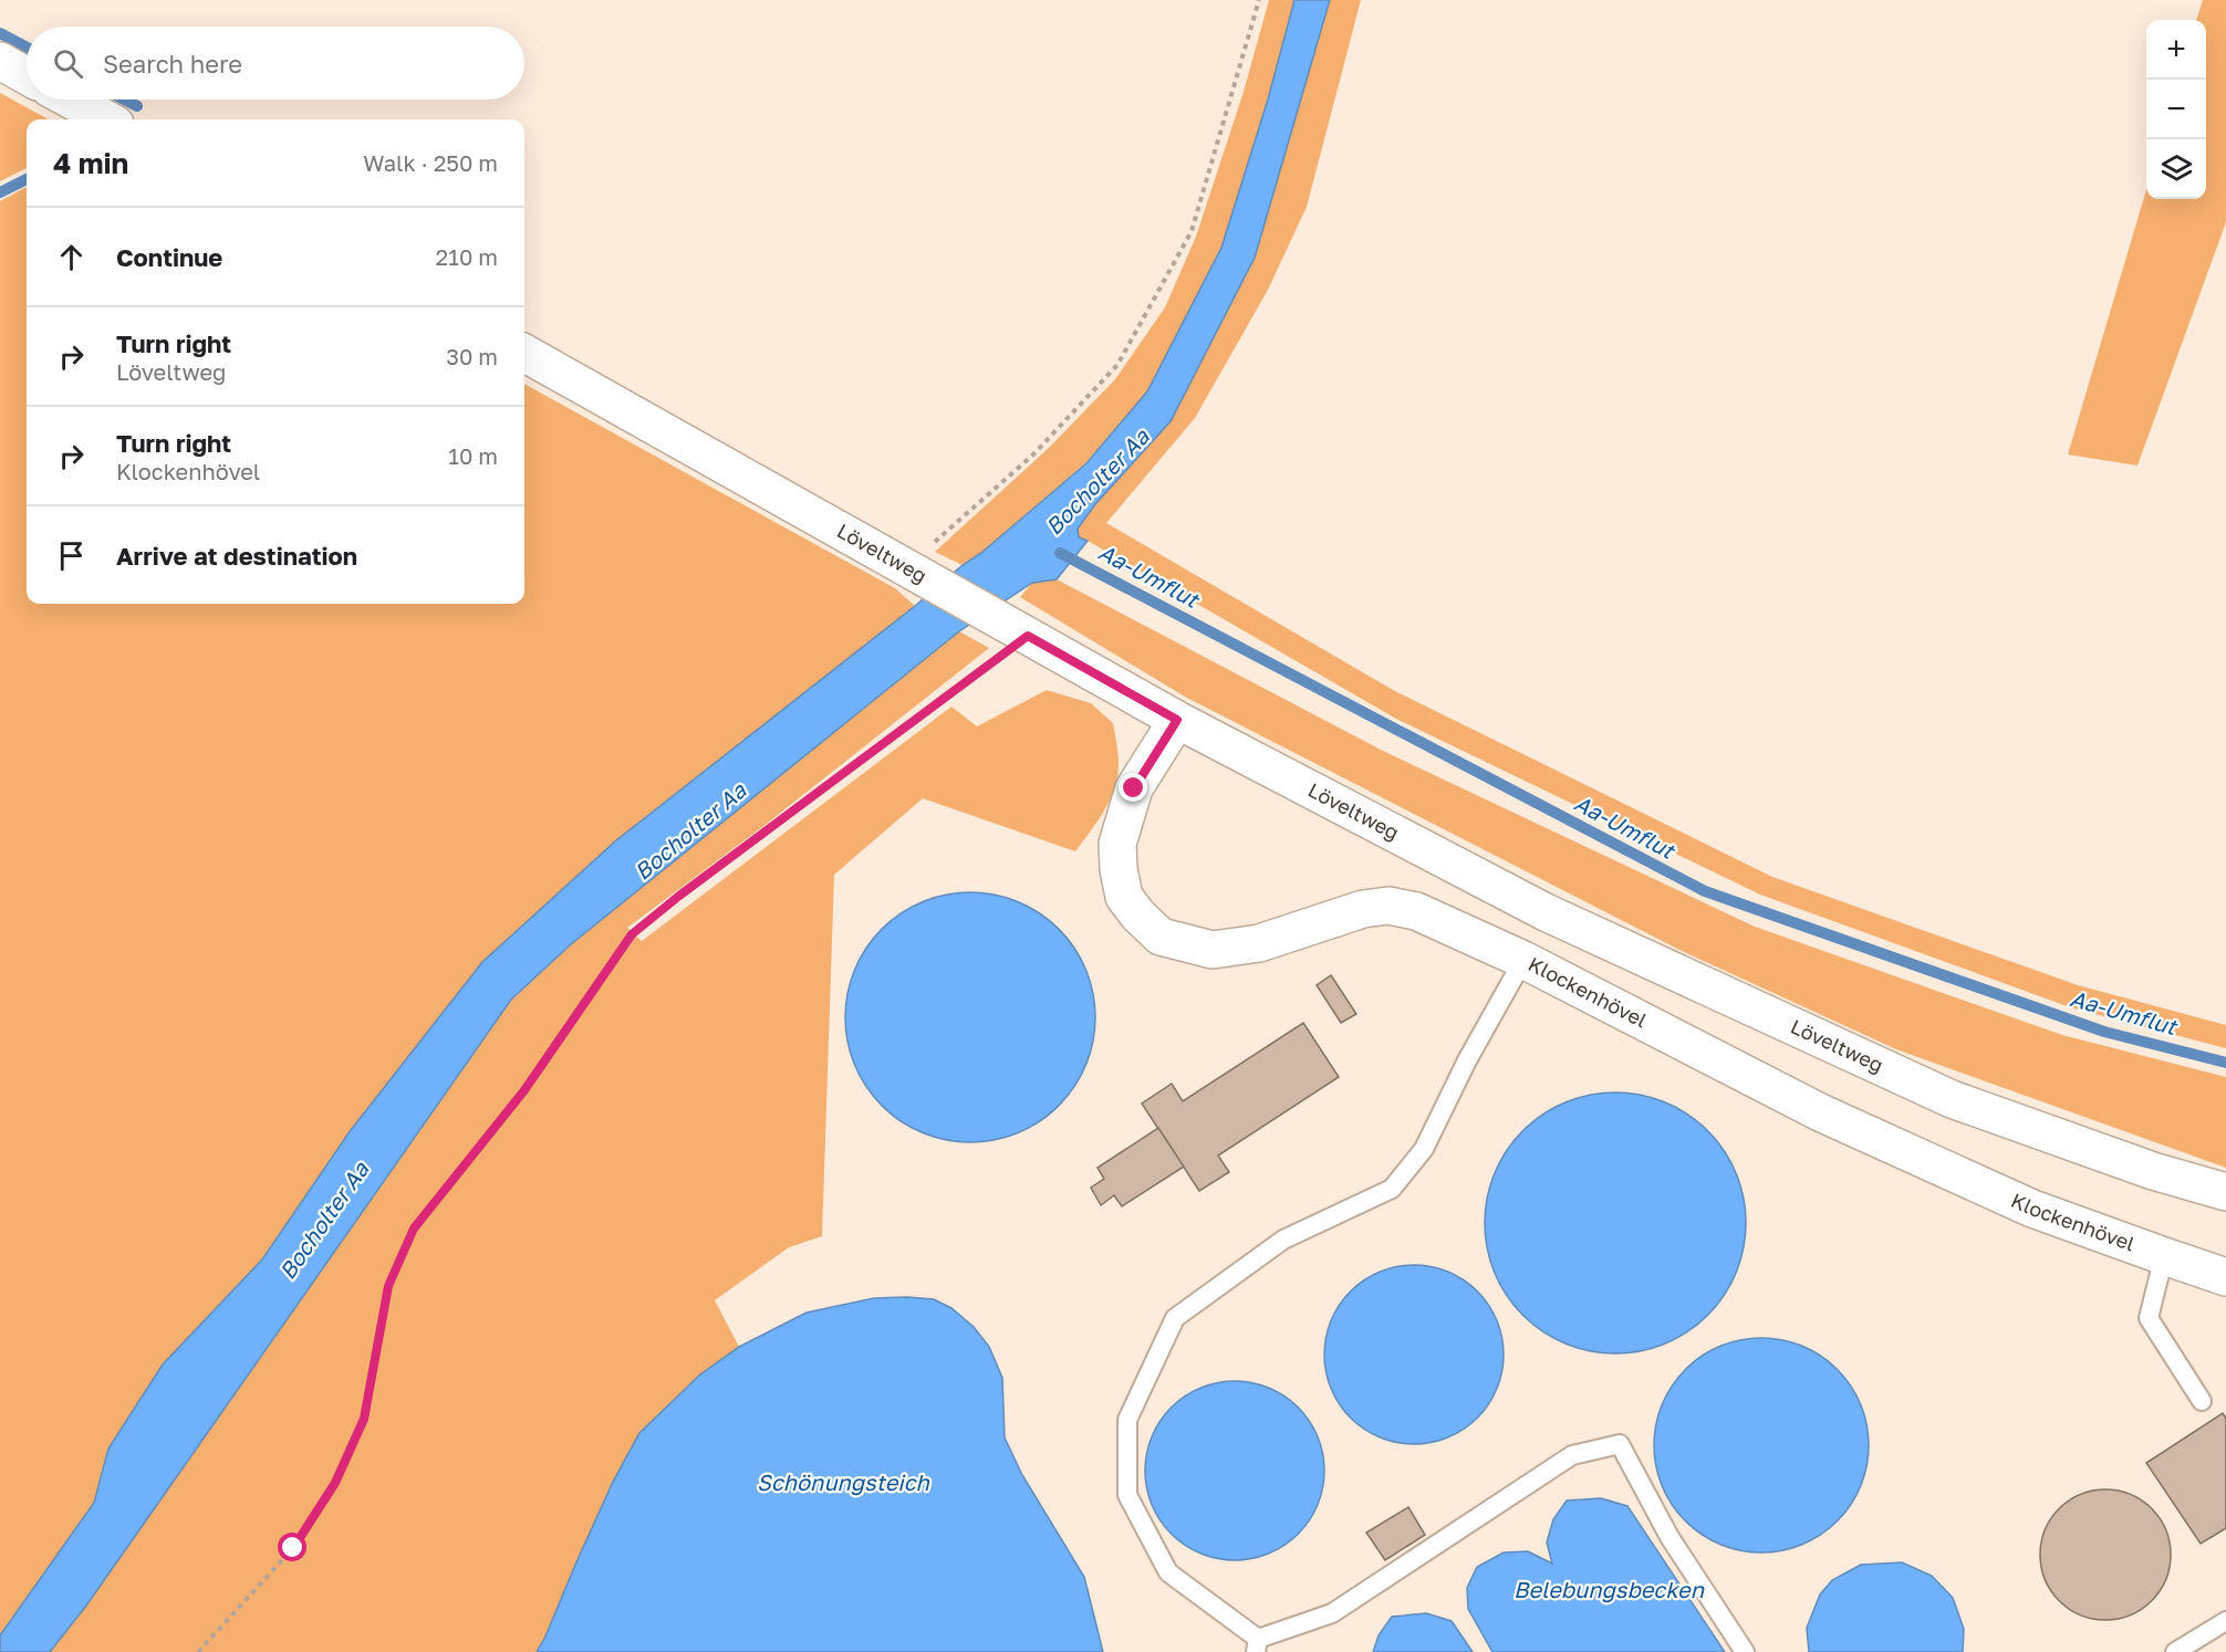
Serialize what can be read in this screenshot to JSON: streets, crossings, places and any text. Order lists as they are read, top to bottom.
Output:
{
  "streets": {
    "street": ["Löveltweg", "Klockenhövel"]
  },
  "crossings": [
    ["Löveltweg", "Klockenhövel"]
  ],
  "water": [
    "Bocholter Aa",
    "Aa-Umflut",
    "Schönungsteich",
    "Belebungsbecken"
  ],
  "page": {
    "map_buttons": ["+", "−"],
    "search": "Search here",
    "heading": ["4 min", "Walk · 250 m"],
    "list": [
      ["Continue", "210 m"],
      ["Turn right", "Löveltweg", "30 m"],
      ["Turn right", "Klockenhövel", "10 m"],
      "Arrive at destination"
    ]
  }
}
